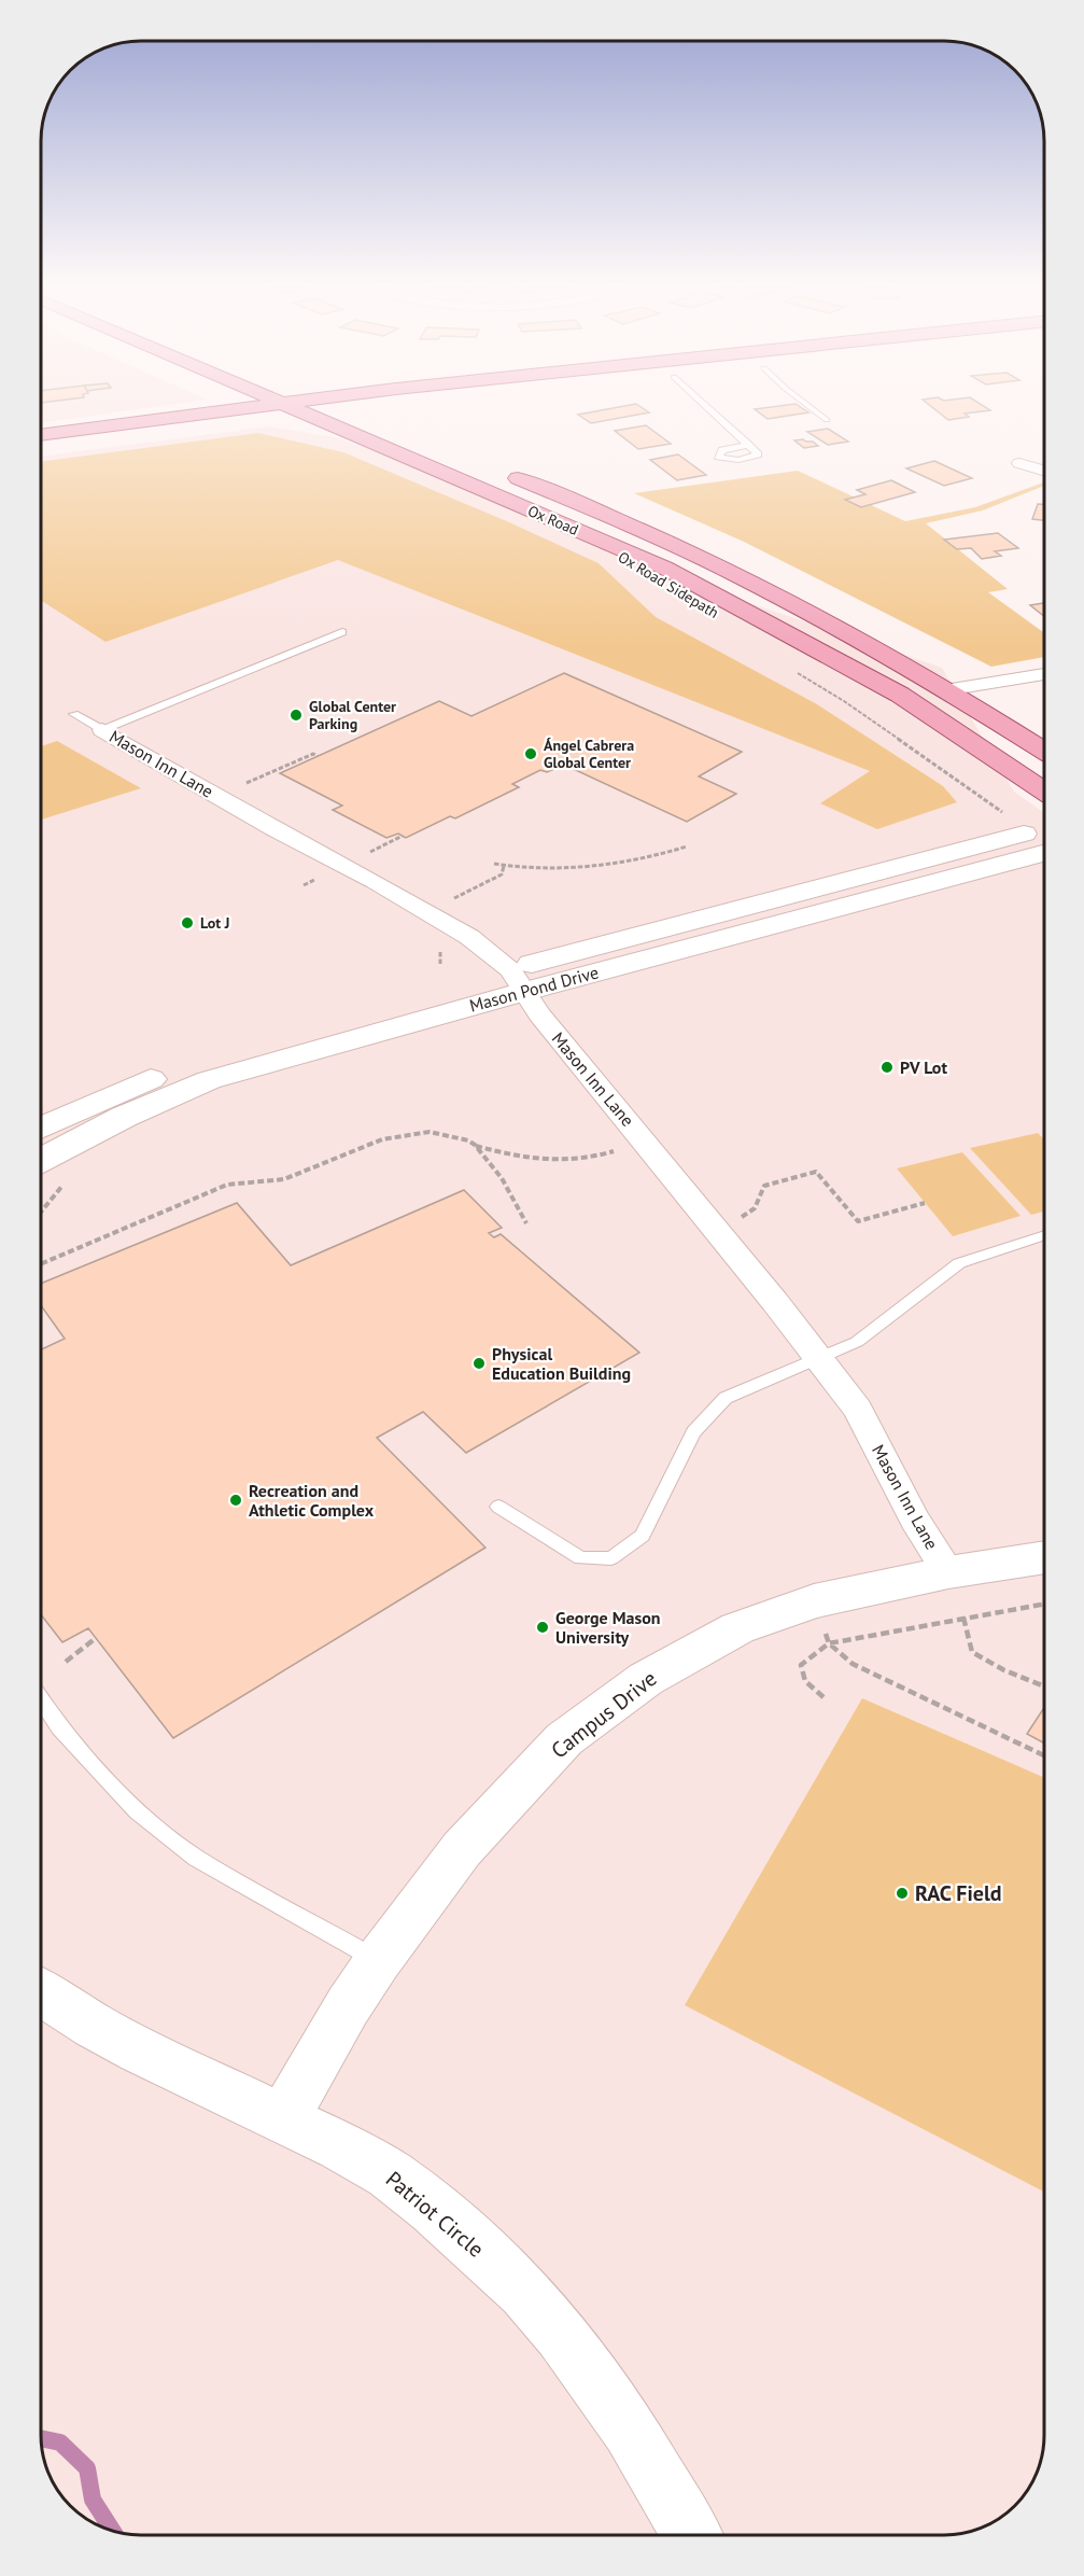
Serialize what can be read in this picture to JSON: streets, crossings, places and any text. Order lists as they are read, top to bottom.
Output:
{
  "streets": {
    "main road": ["Ox Road"],
    "street": [
      "Mason Inn Lane",
      "Mason Pond Drive",
      "Campus Drive",
      "Patriot Circle"
    ]
  },
  "crossings": [
    ["Mason Inn Lane", "Mason Pond Drive"],
    ["Mason Inn Lane", "Campus Drive"],
    ["Campus Drive", "Patriot Circle"]
  ],
  "places": [
    "Global Center Parking",
    "Ángel Cabrera Global Center",
    "Lot J",
    "PV Lot",
    "Physical Education Building",
    "Recreation and Athletic Complex",
    "George Mason University",
    "RAC Field"
  ]
}
